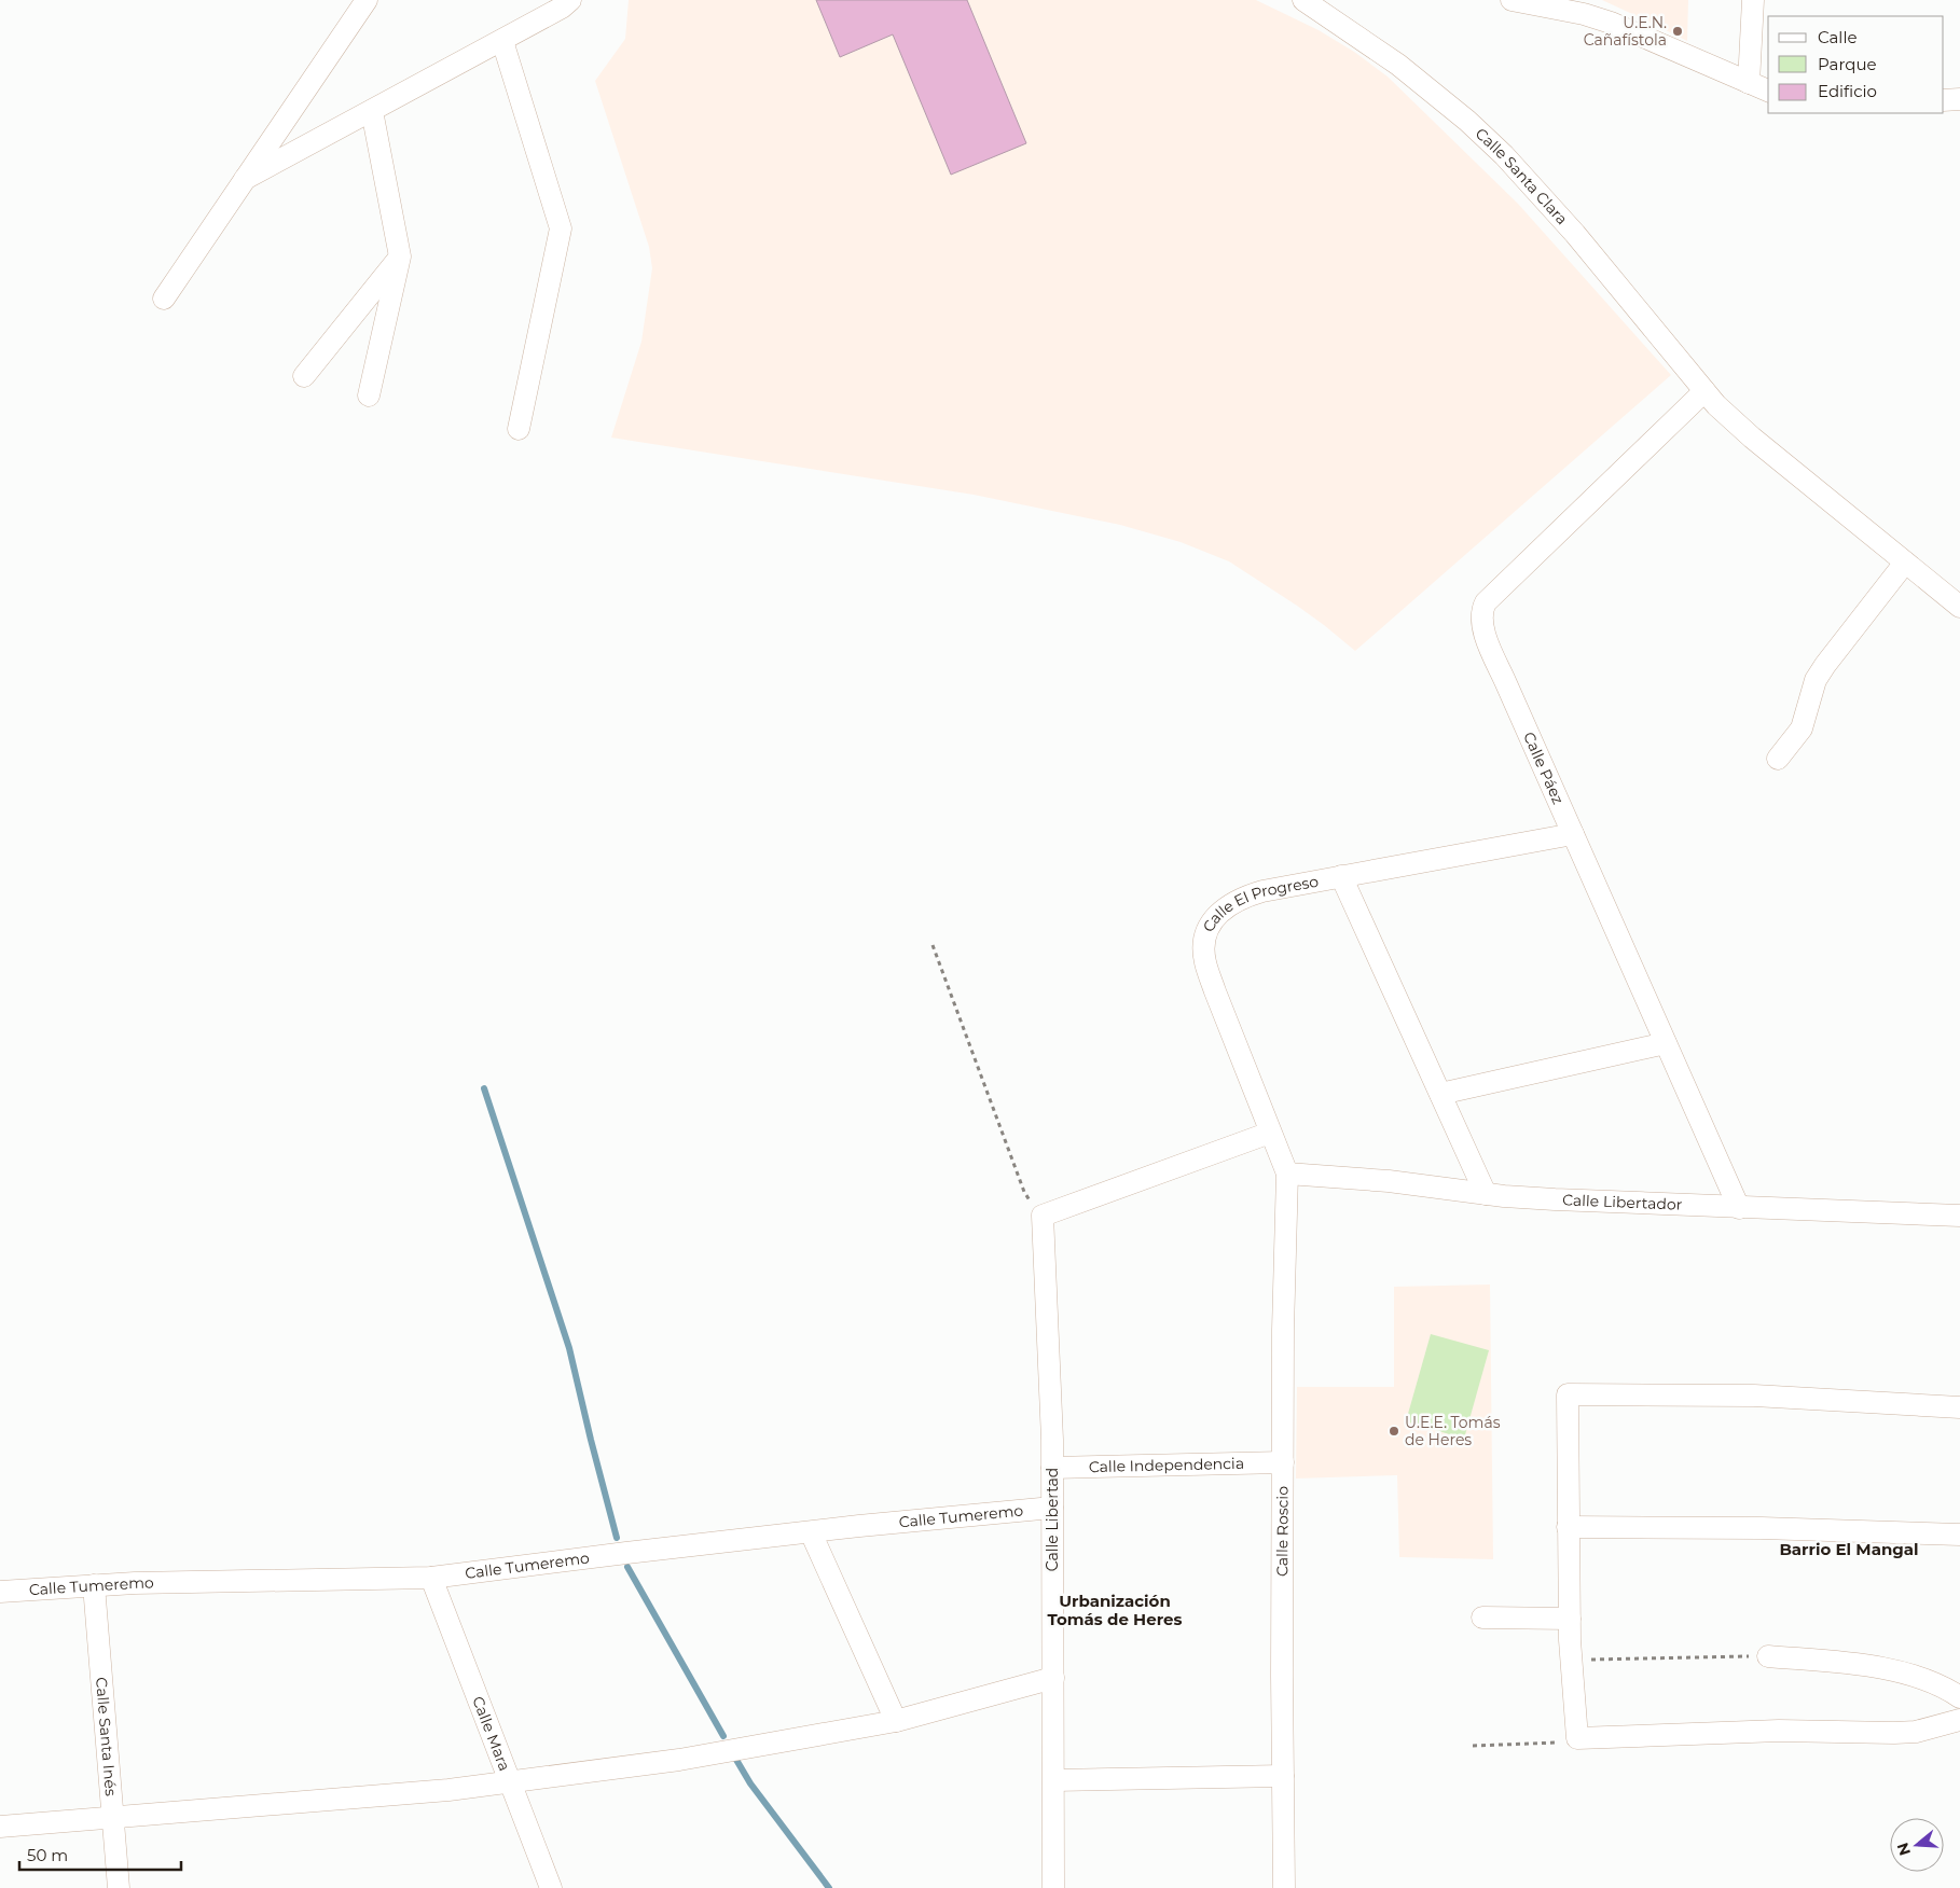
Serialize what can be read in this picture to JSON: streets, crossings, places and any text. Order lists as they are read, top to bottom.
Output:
{
  "streets": {
    "street": [
      "Calle Santa Clara",
      "Calle Páez",
      "Calle El Progreso",
      "Calle Libertador",
      "Calle Independencia",
      "Calle Tumeremo",
      "Calle Libertad",
      "Calle Roscio",
      "Calle Mara",
      "Calle Santa Inés"
    ]
  },
  "crossings": [
    ["Calle Santa Clara", "Calle Páez"],
    ["Calle Páez", "Calle El Progreso"],
    ["Calle Páez", "Calle Libertador"],
    ["Calle El Progreso", "Calle Libertador"],
    ["Calle El Progreso", "Calle Roscio"],
    ["Calle Libertador", "Calle Roscio"],
    ["Calle Independencia", "Calle Libertad"],
    ["Calle Independencia", "Calle Roscio"],
    ["Calle Tumeremo", "Calle Libertad"],
    ["Calle Tumeremo", "Calle Mara"],
    ["Calle Tumeremo", "Calle Santa Inés"]
  ],
  "districts": ["Barrio El Mangal", "Urbanización Tomás de Heres"],
  "places": ["U.E.N. Cañafístola", "U.E.E. Tomás de Heres"],
  "legend": ["Calle", "Parque", "Edificio"],
  "scale_bar": "50 m",
  "north": "left"
}
